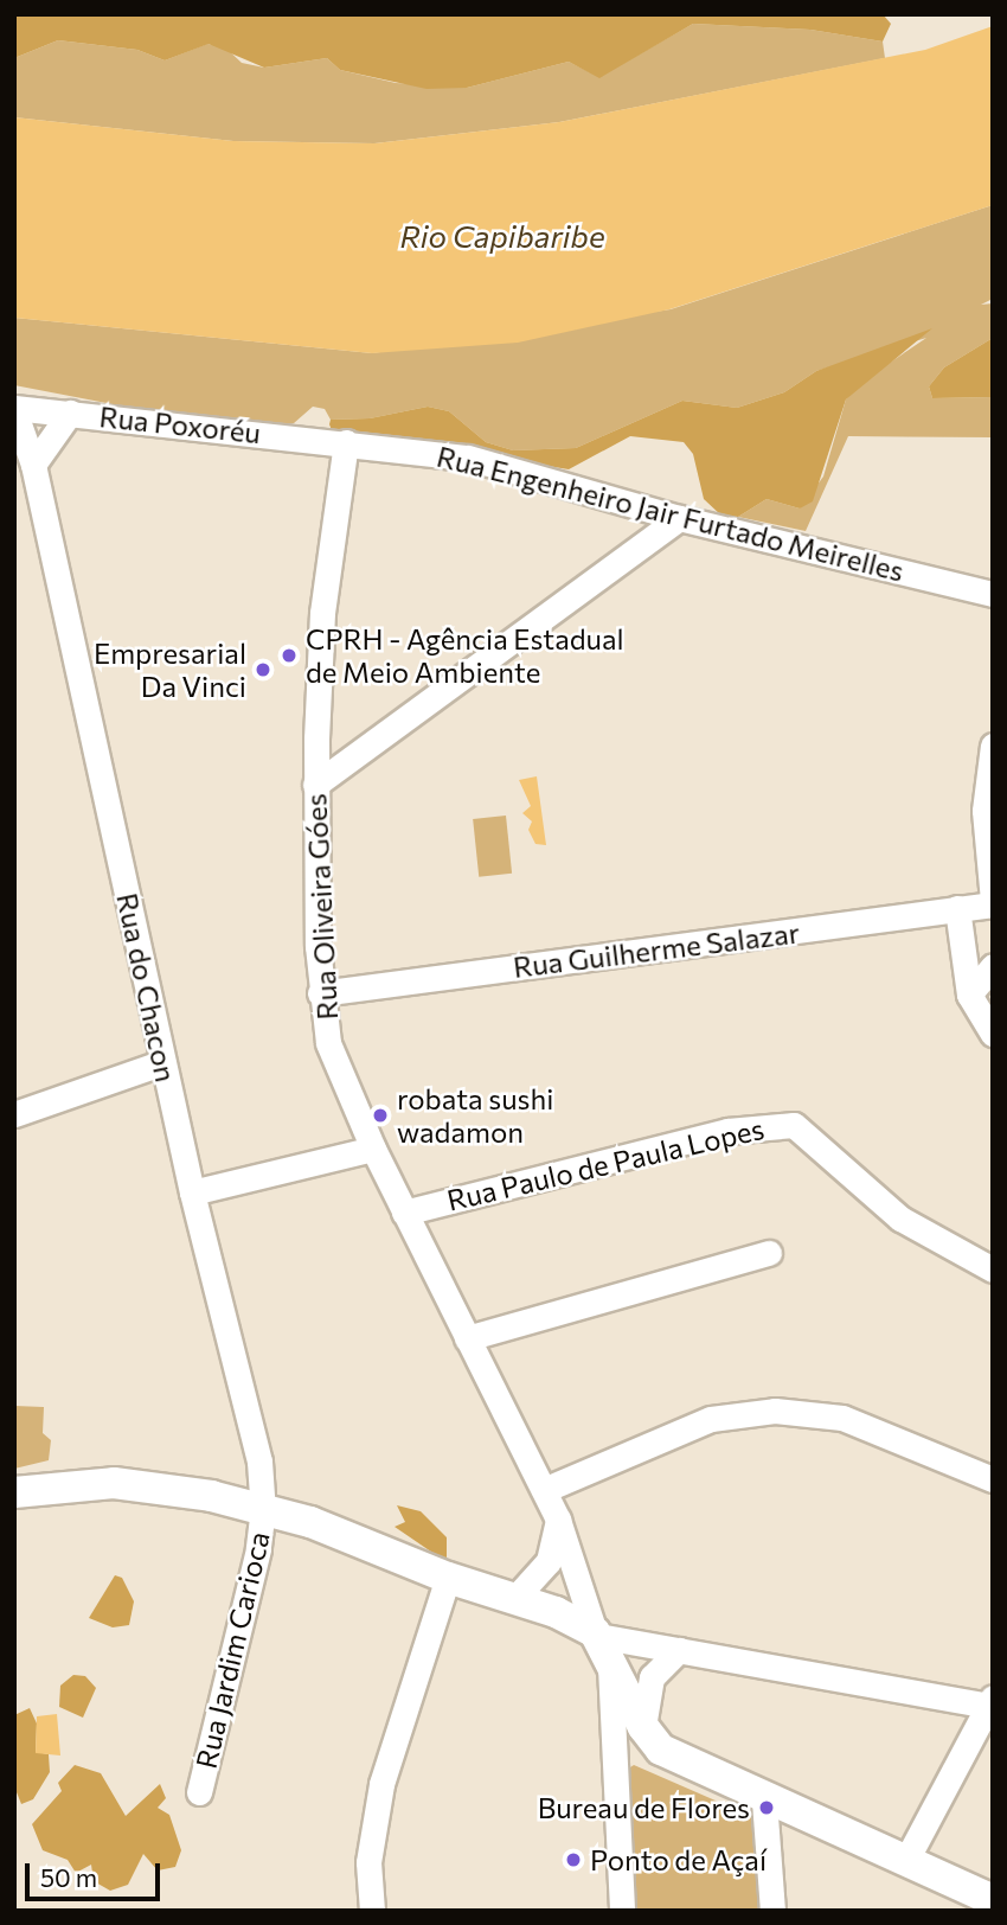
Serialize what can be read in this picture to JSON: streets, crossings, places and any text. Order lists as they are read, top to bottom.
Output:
{
  "streets": {
    "street": [
      "Rua Poxoréu",
      "Rua Engenheiro Jair Furtado Meirelles",
      "Rua Oliveira Góes",
      "Rua Guilherme Salazar",
      "Rua do Chacon",
      "Rua Paulo de Paula Lopes",
      "Rua Jardim Carioca"
    ]
  },
  "crossings": [
    ["Rua Poxoréu", "Rua Engenheiro Jair Furtado Meirelles"],
    ["Rua Poxoréu", "Rua Oliveira Góes"],
    ["Rua Poxoréu", "Rua do Chacon"],
    ["Rua Engenheiro Jair Furtado Meirelles", "Rua Oliveira Góes"],
    ["Rua Oliveira Góes", "Rua Guilherme Salazar"],
    ["Rua Oliveira Góes", "Rua Paulo de Paula Lopes"],
    ["Rua do Chacon", "Rua Jardim Carioca"]
  ],
  "water": ["Rio Capibaribe"],
  "places": [
    "CPRH - Agência Estadual de Meio Ambiente",
    "Empresarial Da Vinci",
    "robata sushi wadamon",
    "Bureau de Flores",
    "Ponto de Açaí"
  ],
  "scale_bar": "50 m"
}
